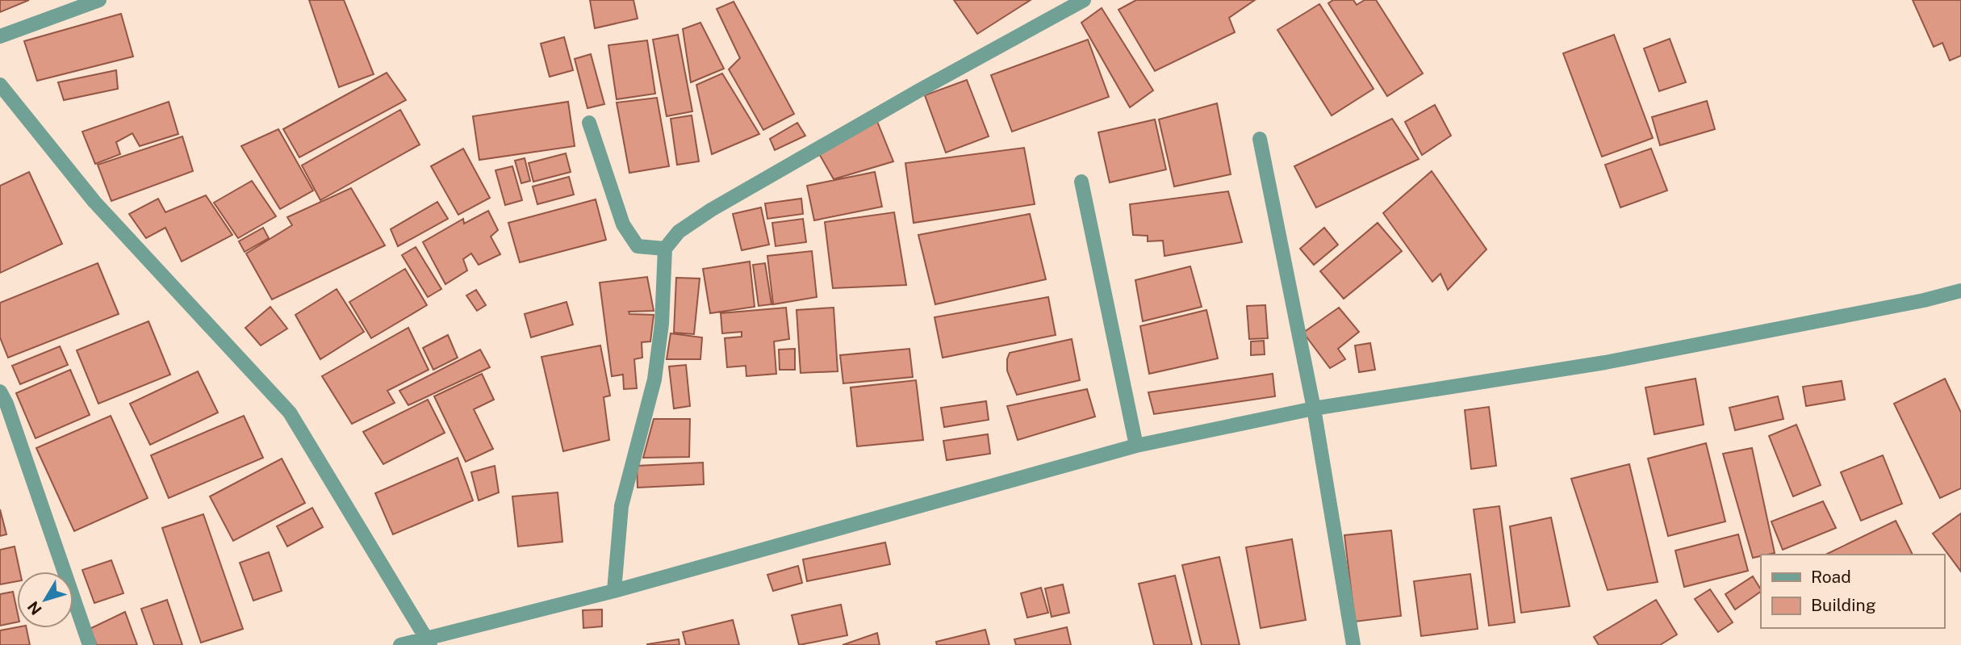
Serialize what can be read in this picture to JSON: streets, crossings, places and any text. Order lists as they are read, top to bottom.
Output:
{
  "legend": ["Road", "Building"],
  "north": "bottom left"
}
